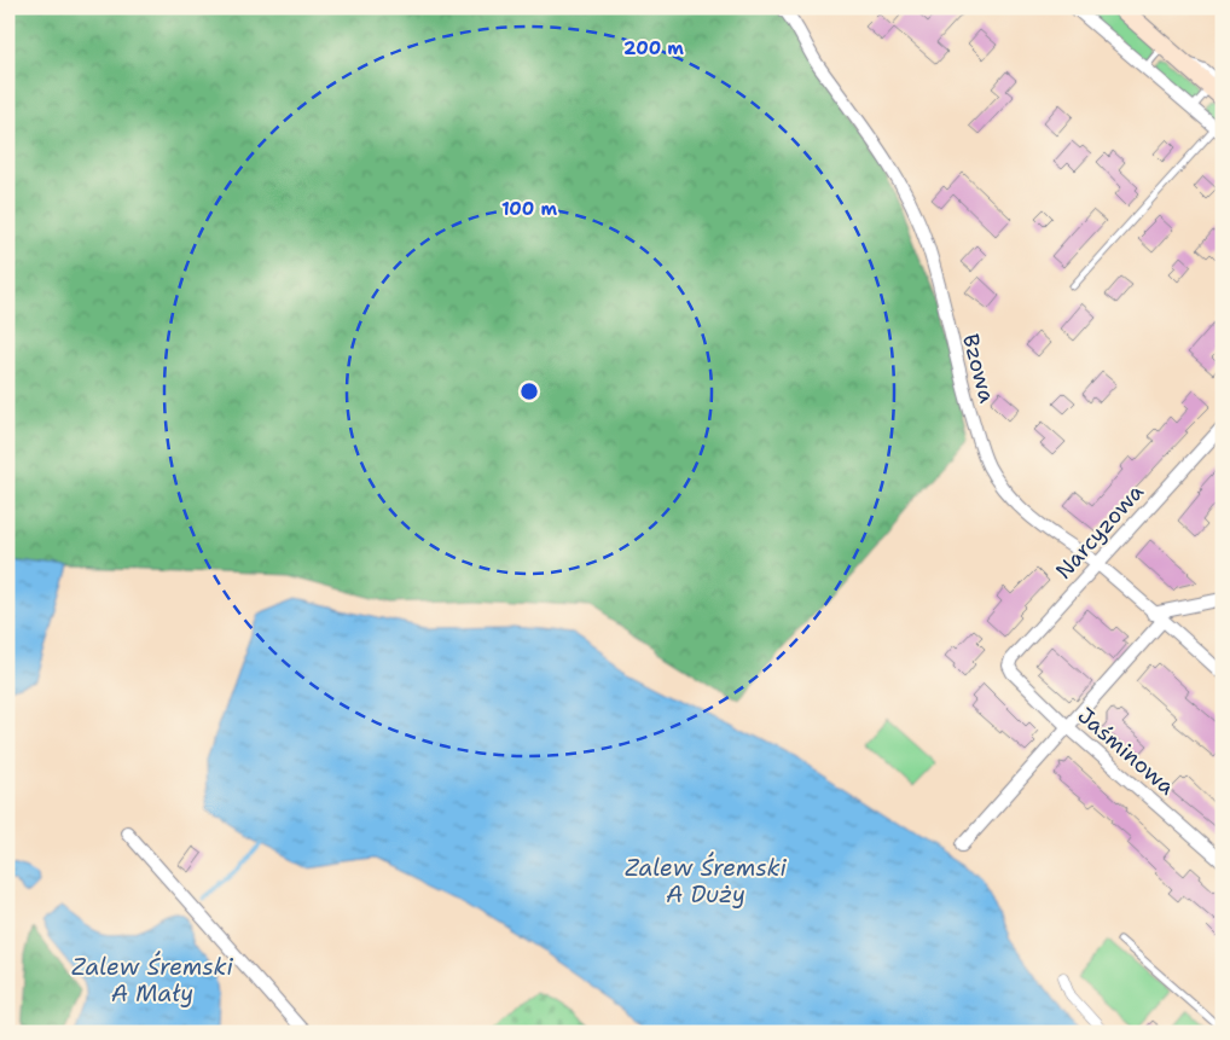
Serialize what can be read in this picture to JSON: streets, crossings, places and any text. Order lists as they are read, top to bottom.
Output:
{
  "streets": {
    "street": ["Bzowa", "Narcyzowa", "Jaśminowa"]
  },
  "crossings": [
    ["Bzowa", "Narcyzowa"],
    ["Narcyzowa", "Jaśminowa"]
  ],
  "water": ["Zalew Śremski A Duży", "Zalew Śremski A Mały"],
  "rings": ["200 m", "100 m"]
}
